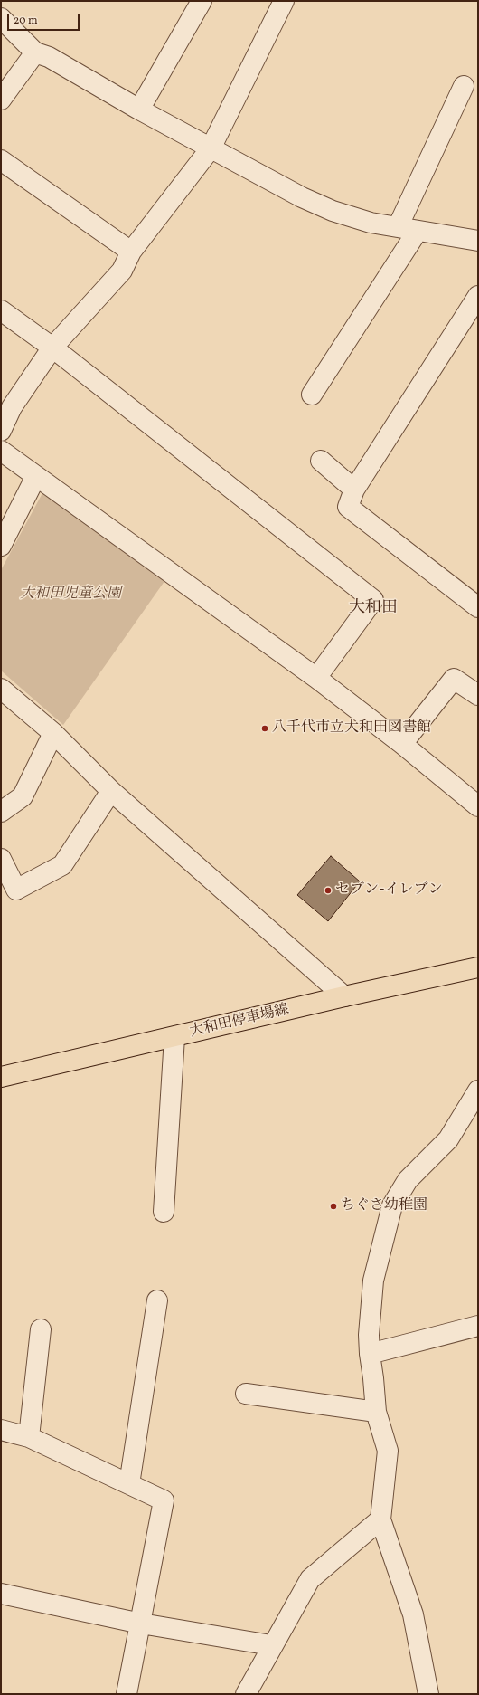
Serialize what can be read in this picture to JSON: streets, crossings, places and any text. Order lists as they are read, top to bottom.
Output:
{
  "streets": {
    "main road": ["大和田停車場線"]
  },
  "districts": ["大和田"],
  "parks": ["大和田児童公園"],
  "places": ["八千代市立大和田図書館", "セブン-イレブン", "ちぐさ幼稚園"],
  "scale_bar": "20 m"
}
